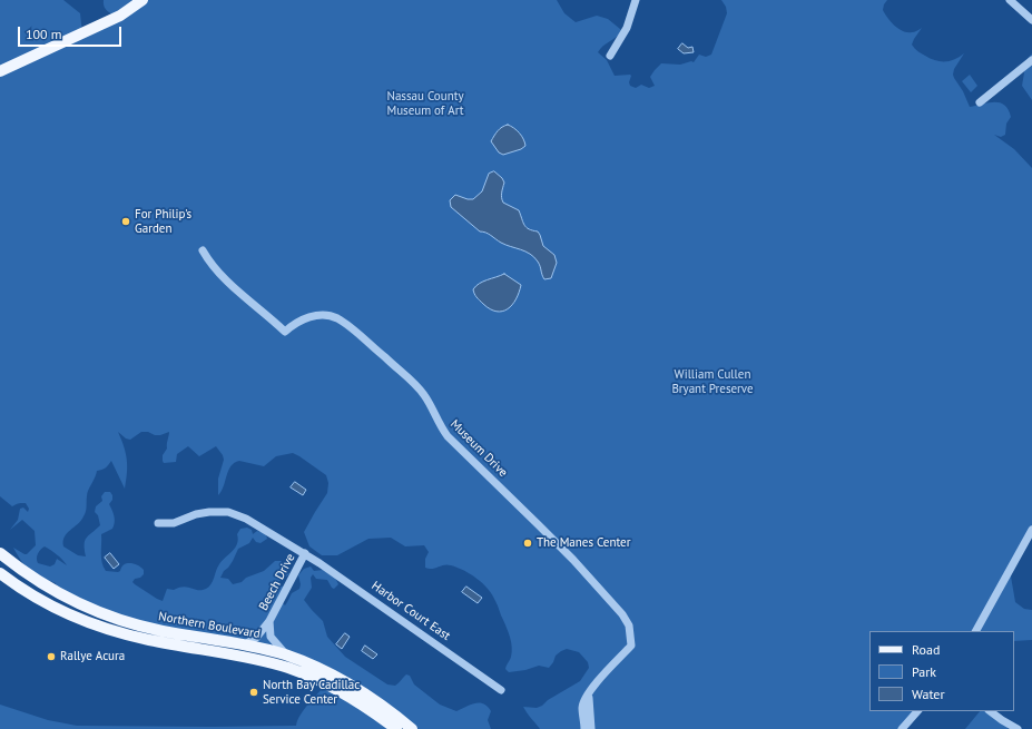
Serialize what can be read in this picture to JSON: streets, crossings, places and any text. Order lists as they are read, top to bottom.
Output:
{
  "streets": {
    "main road": ["Northern Boulevard"],
    "street": ["Museum Drive", "Beech Drive", "Harbor Court East"]
  },
  "crossings": [
    ["Beech Drive", "Harbor Court East"],
    ["Beech Drive", "Northern Boulevard"]
  ],
  "parks": ["Nassau County Museum of Art", "William Cullen Bryant Preserve"],
  "places": [
    "For Philip's Garden",
    "The Manes Center",
    "Rallye Acura",
    "North Bay Cadillac Service Center"
  ],
  "legend": ["Road", "Park", "Water"],
  "scale_bar": "100 m"
}
